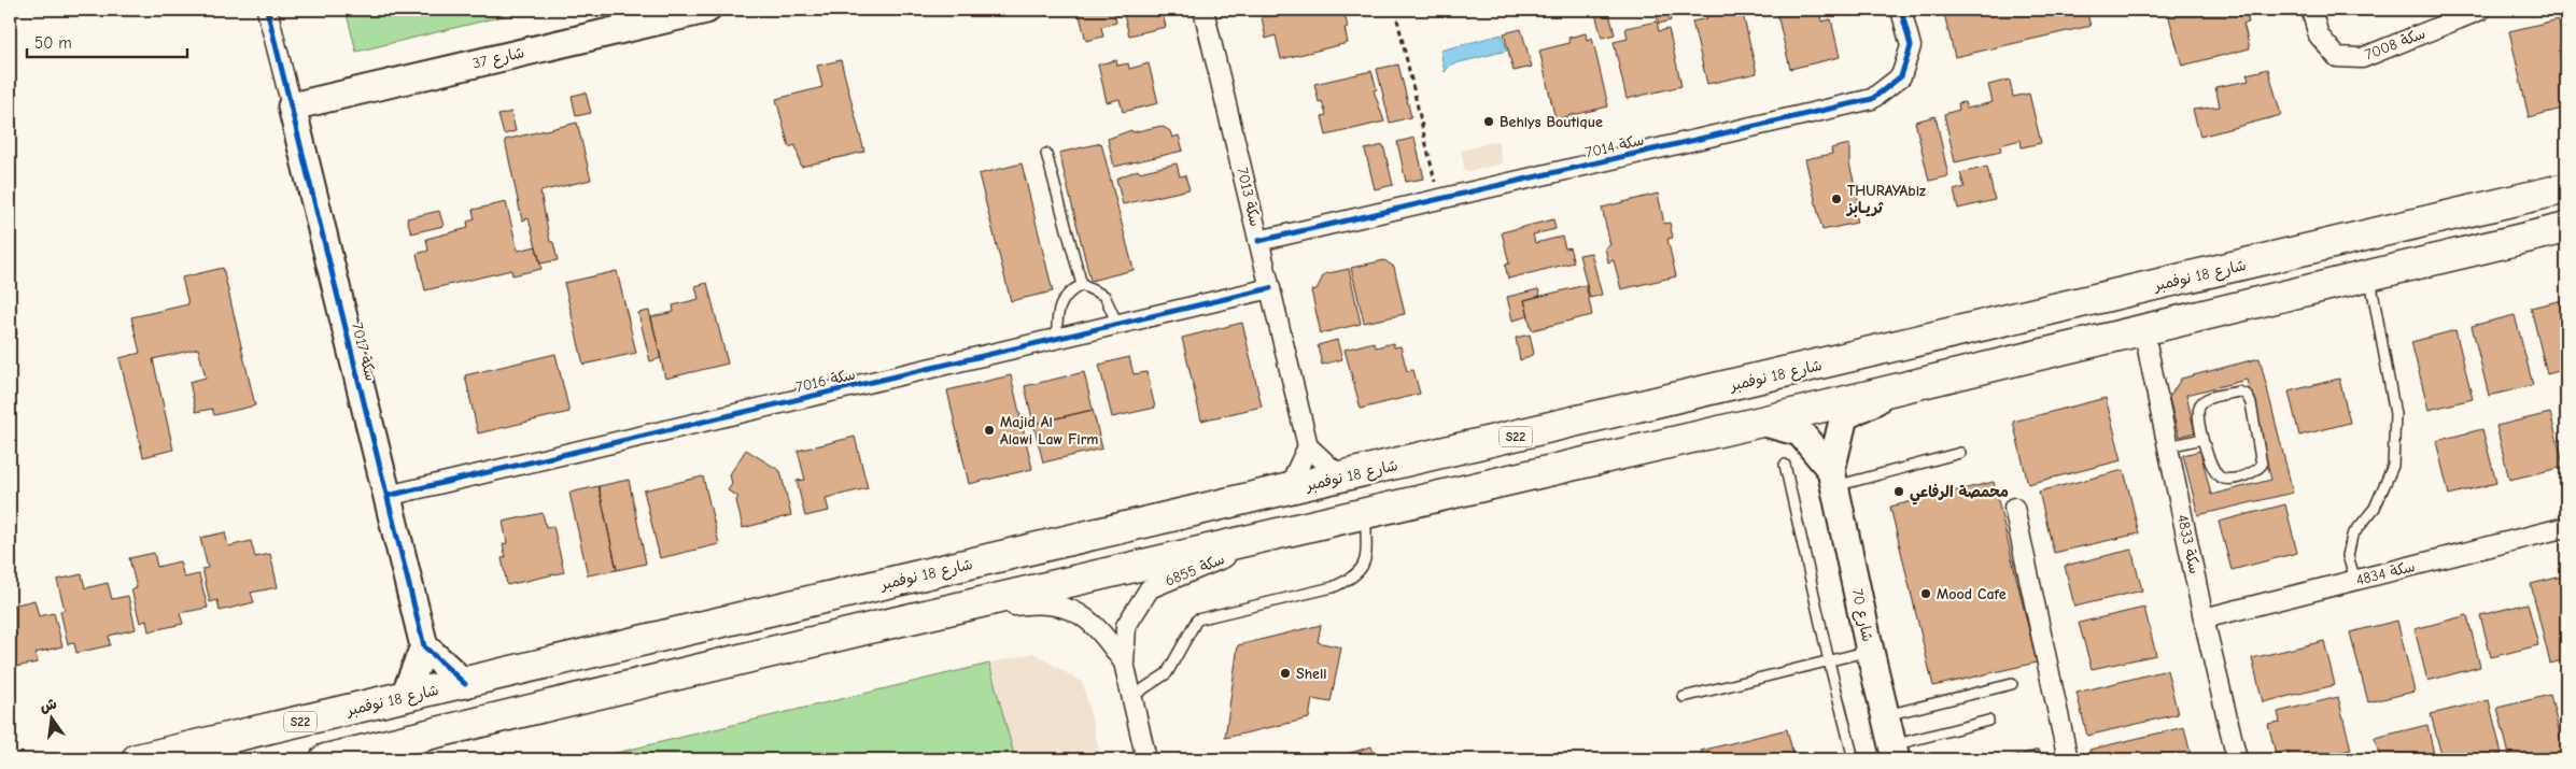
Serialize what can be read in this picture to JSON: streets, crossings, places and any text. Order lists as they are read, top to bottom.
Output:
{
  "streets": {
    "main road": ["شارع 18 نوفمبر", "S22"],
    "street": [
      "سكة 7008",
      "شارع 37",
      "سكة 7014",
      "سكة 7013",
      "سكة 7017",
      "سكة 7016",
      "سكة 4833",
      "سكة 6855",
      "سكة 4834",
      "شارع 70"
    ]
  },
  "crossings": [
    ["شارع 37", "سكة 7017"],
    ["سكة 7014", "سكة 7013"],
    ["سكة 7013", "سكة 7016"],
    ["سكة 7017", "سكة 7016"],
    ["سكة 4833", "سكة 4834"]
  ],
  "places": [
    "Behlys Boutique",
    "THURAYAbiz ثريـابز",
    "Majid Al Alawi Law Firm",
    "محمصة الرفاعي",
    "Mood Cafe",
    "Shell"
  ],
  "scale_bar": "50 m",
  "north": "top"
}
